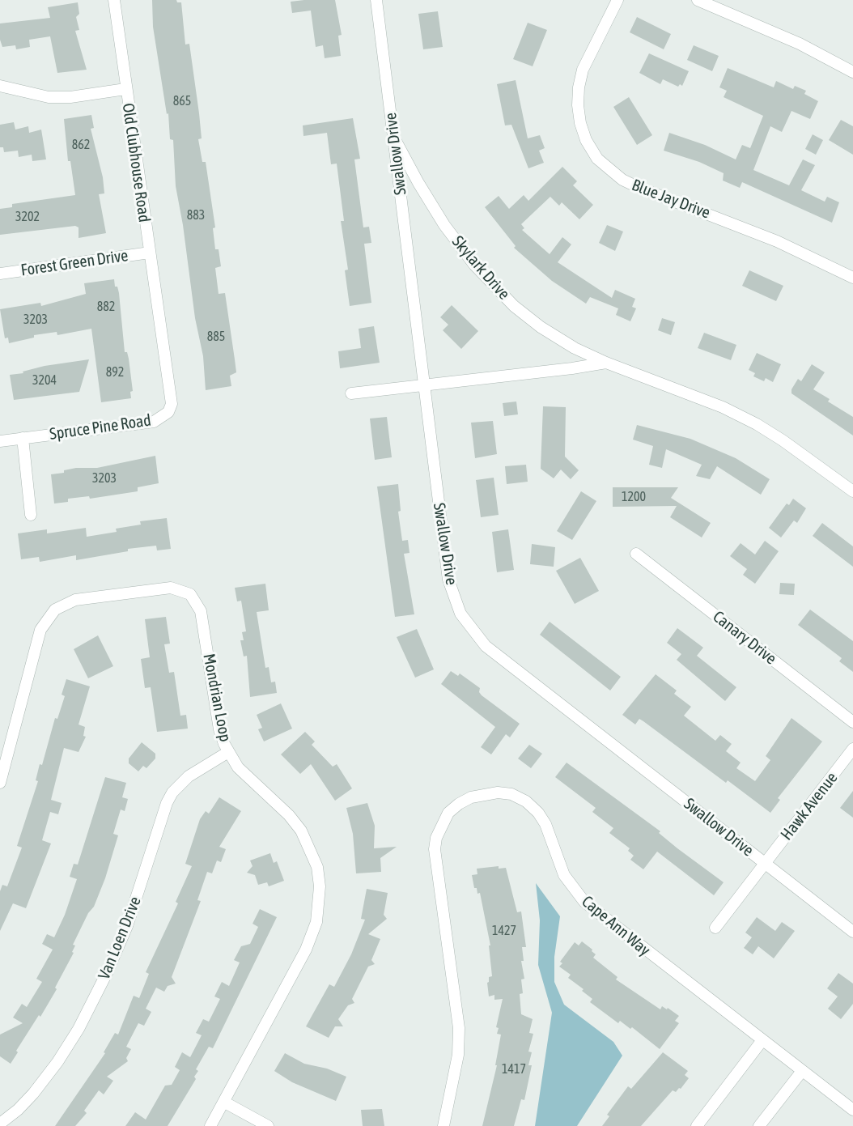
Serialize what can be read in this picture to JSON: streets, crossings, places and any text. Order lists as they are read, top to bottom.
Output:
{
  "streets": {
    "street": [
      "Swallow Drive",
      "Old Clubhouse Road",
      "Blue Jay Drive",
      "Forest Green Drive",
      "Skylark Drive",
      "Spruce Pine Road",
      "Canary Drive",
      "Mondrian Loop",
      "Hawk Avenue",
      "Cape Ann Way",
      "Van Loen Drive"
    ]
  },
  "crossings": [
    ["Swallow Drive", "Skylark Drive"],
    ["Swallow Drive", "Hawk Avenue"],
    ["Old Clubhouse Road", "Forest Green Drive"],
    ["Old Clubhouse Road", "Spruce Pine Road"],
    ["Mondrian Loop", "Van Loen Drive"]
  ],
  "house_numbers": [
    "865",
    "862",
    "883",
    "3202",
    "882",
    "3203",
    "885",
    "892",
    "3204",
    "3203",
    "1200",
    "1427",
    "1417"
  ]
}
